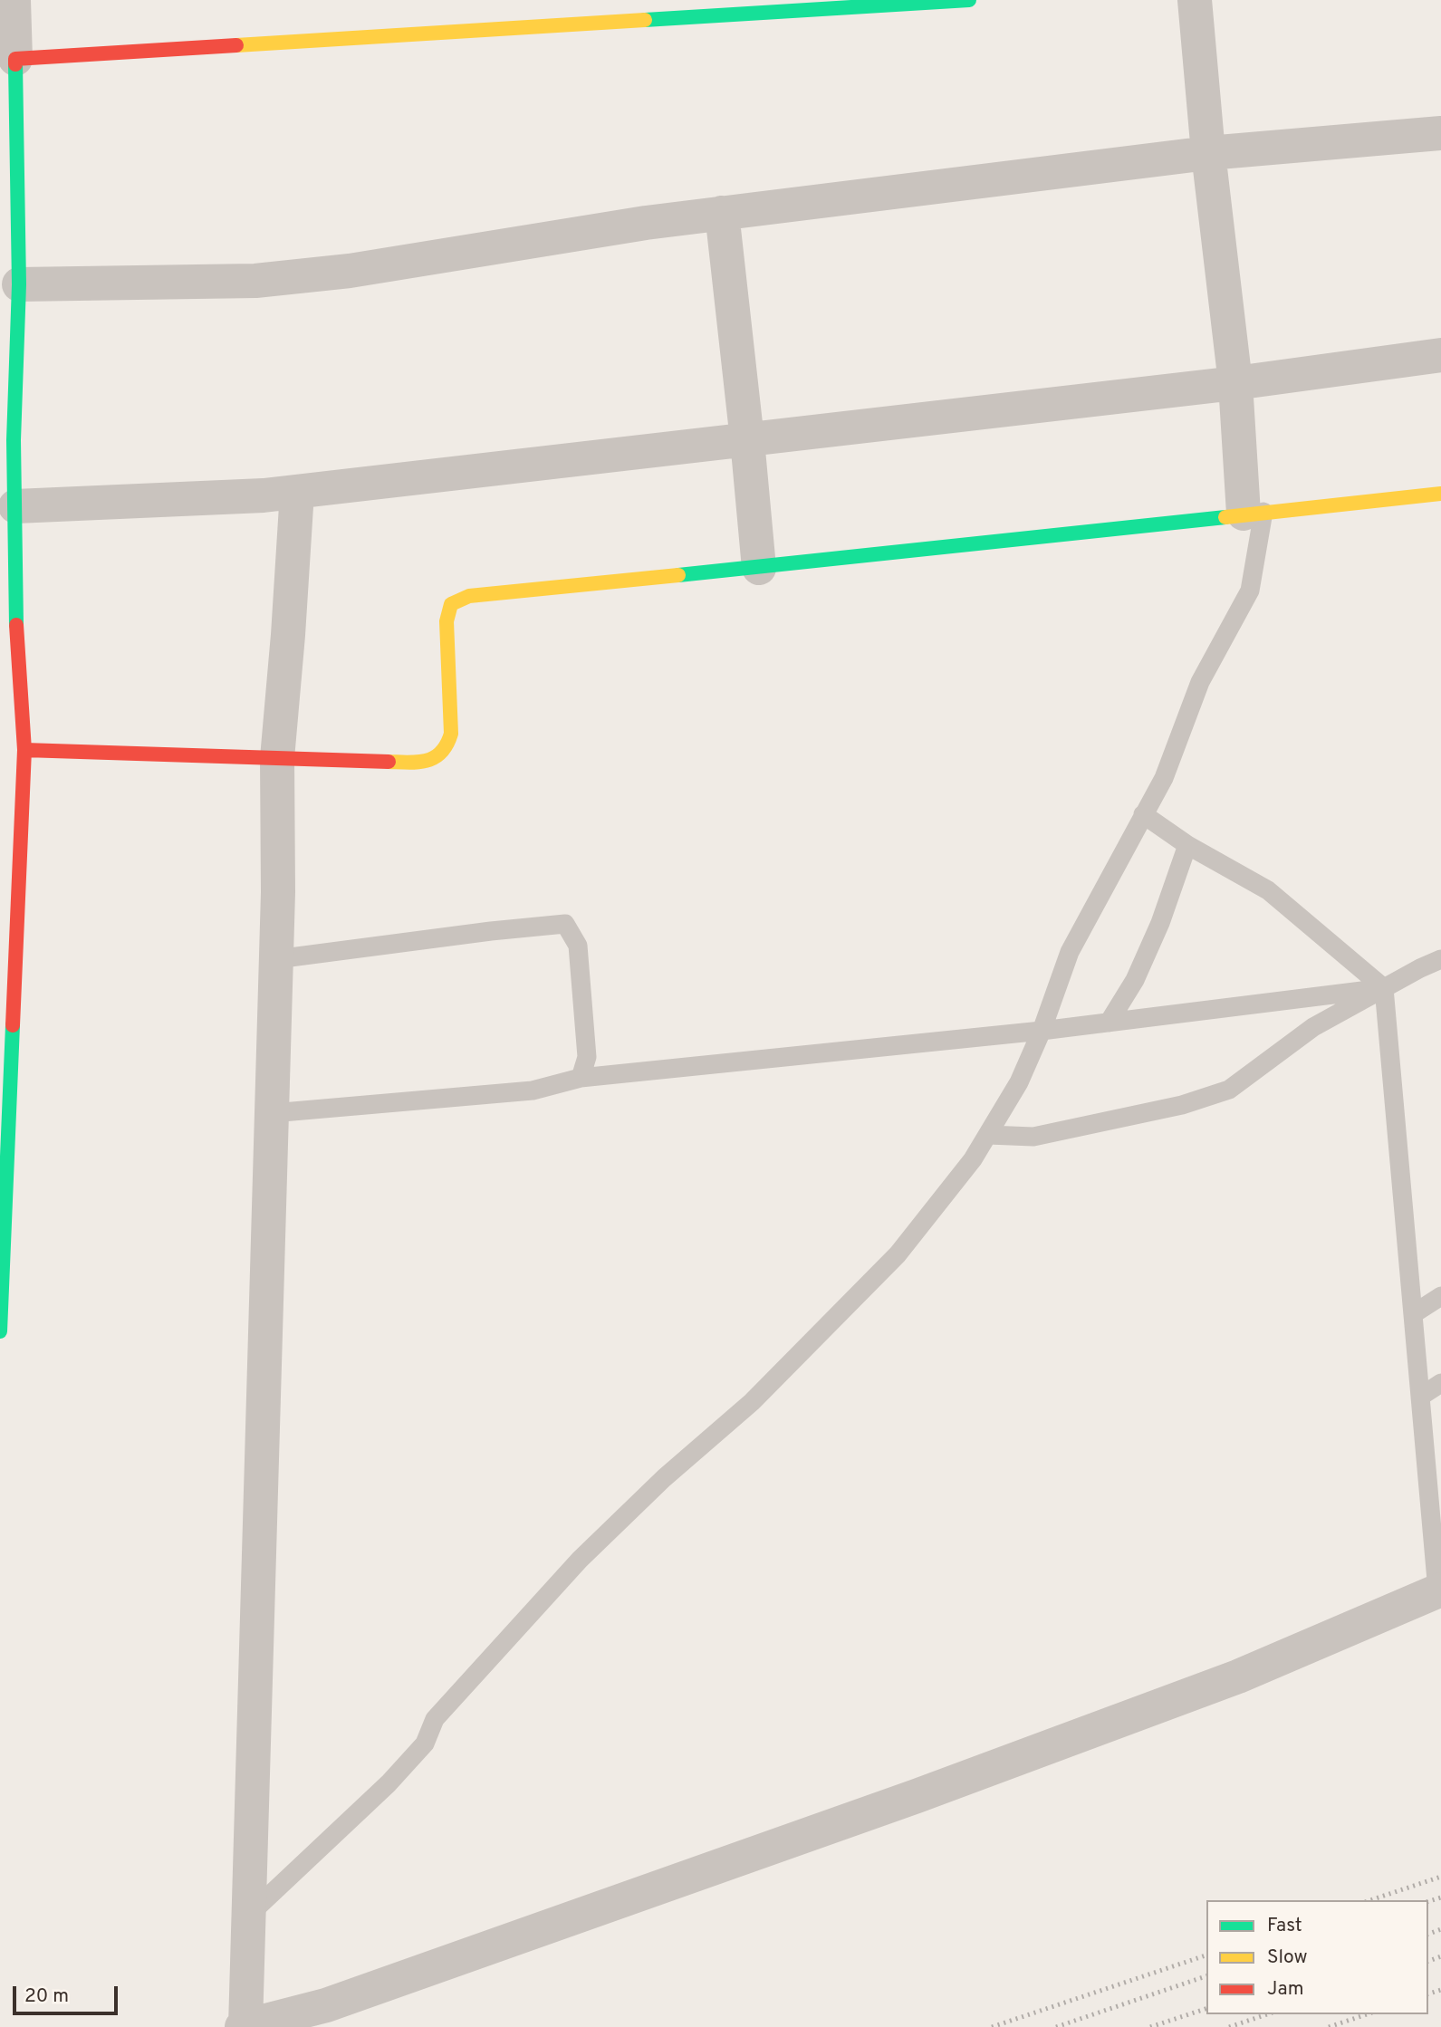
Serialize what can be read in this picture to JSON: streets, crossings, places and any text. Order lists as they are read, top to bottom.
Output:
{
  "legend": ["Fast", "Slow", "Jam"],
  "scale_bar": "20 m"
}
